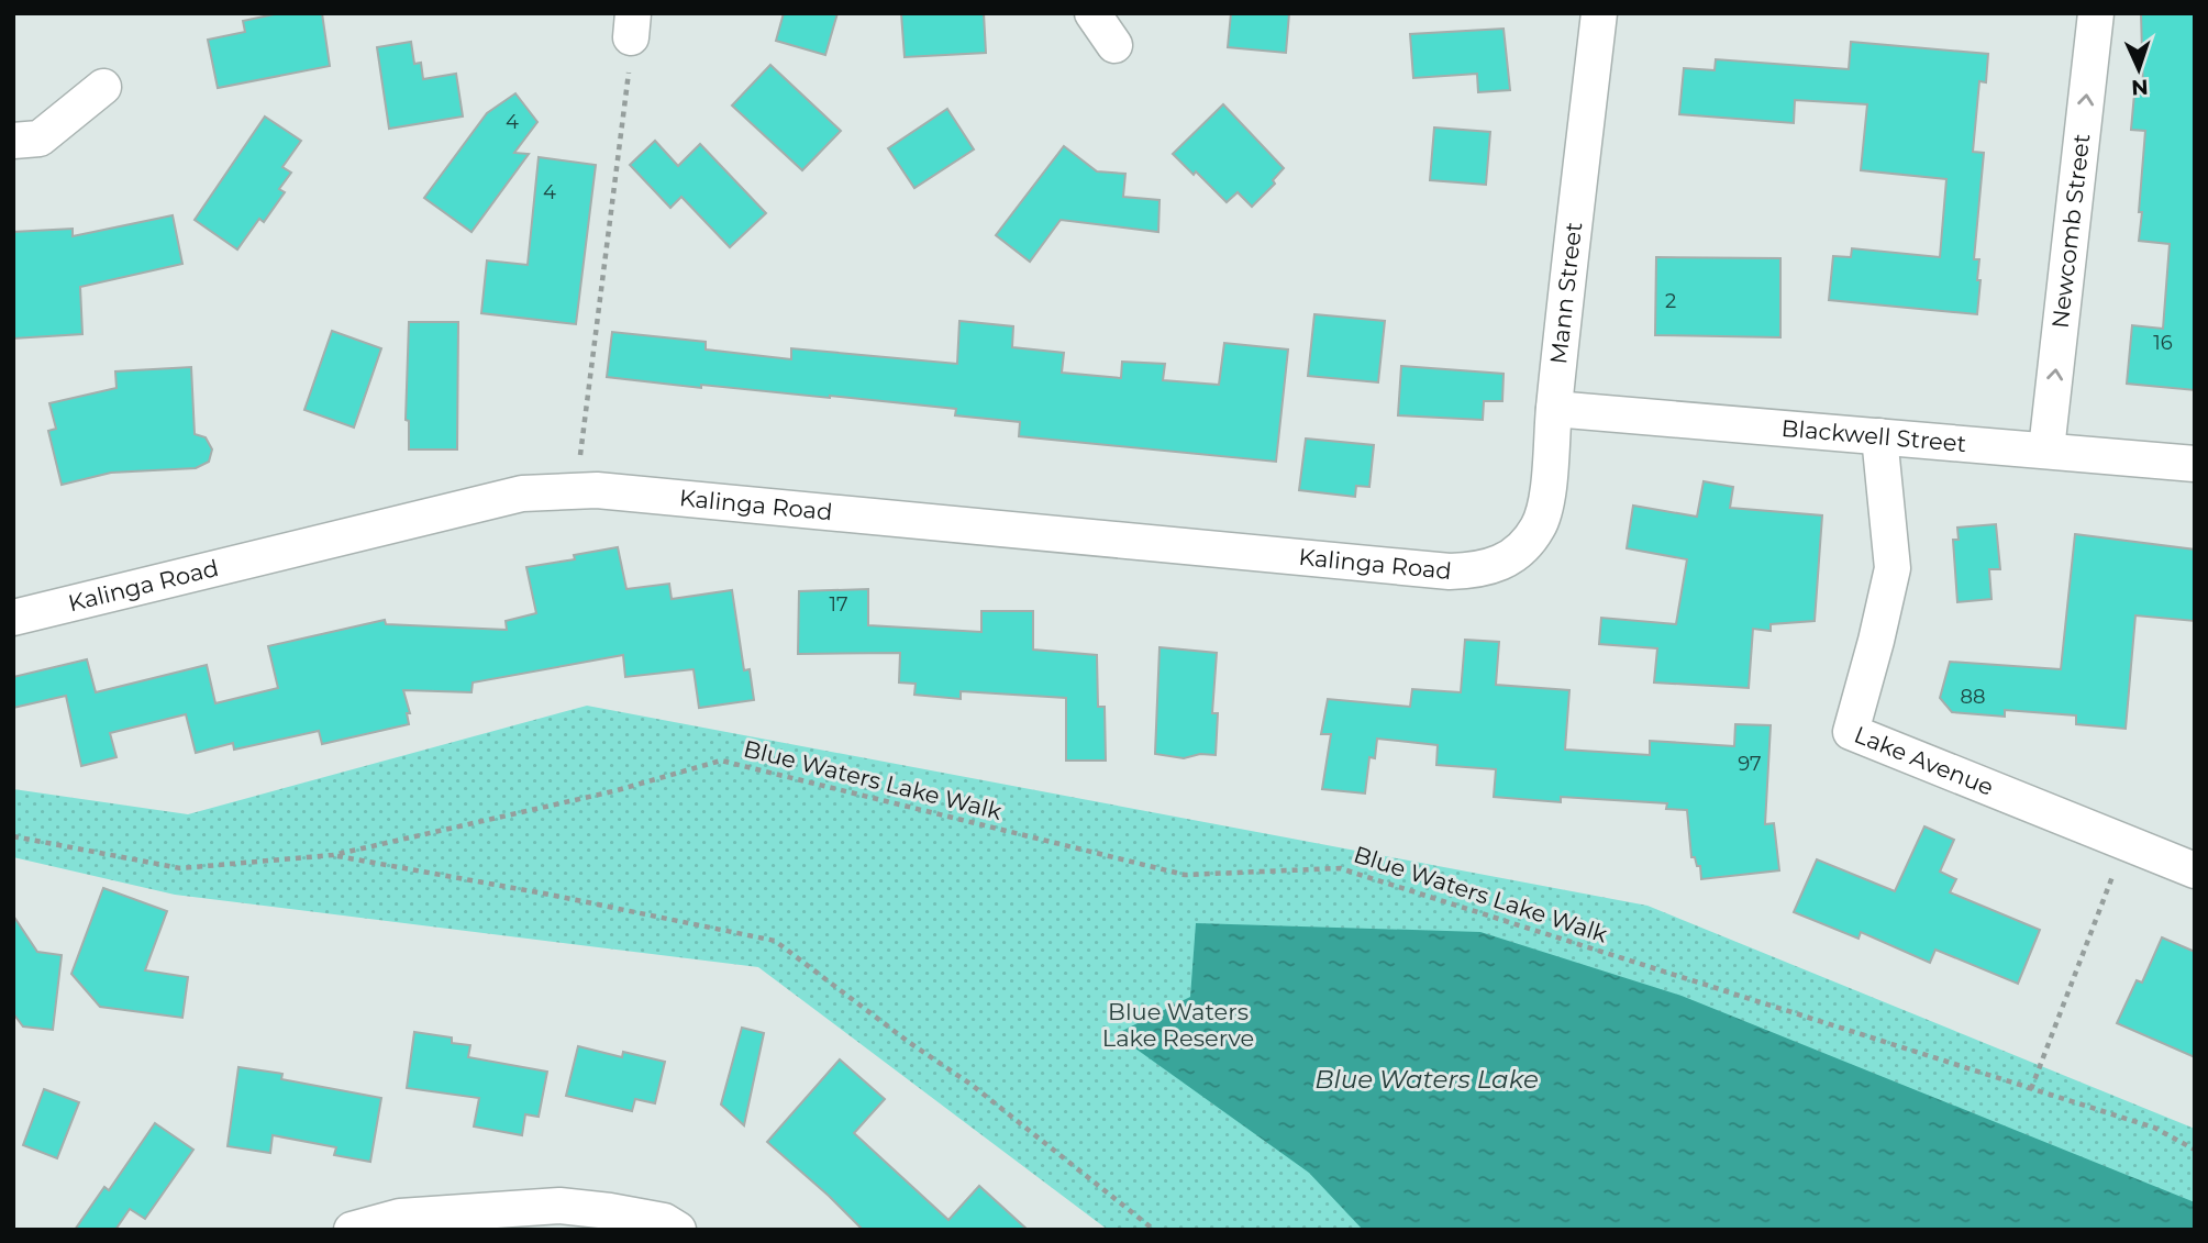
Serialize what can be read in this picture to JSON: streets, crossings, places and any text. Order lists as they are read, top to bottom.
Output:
{
  "streets": {
    "street": [
      "Newcomb Street",
      "Mann Street",
      "Blackwell Street",
      "Kalinga Road",
      "Lake Avenue"
    ],
    "path": ["Blue Waters Lake Walk"]
  },
  "crossings": [
    ["Newcomb Street", "Blackwell Street"],
    ["Mann Street", "Blackwell Street"],
    ["Mann Street", "Kalinga Road"],
    ["Blackwell Street", "Lake Avenue"]
  ],
  "one_way": ["Newcomb Street"],
  "water": ["Blue Waters Lake"],
  "parks": ["Blue Waters Lake Reserve"],
  "house_numbers": [
    "4",
    "4",
    "2",
    "16",
    "17",
    "88",
    "97"
  ],
  "north": "bottom"
}
